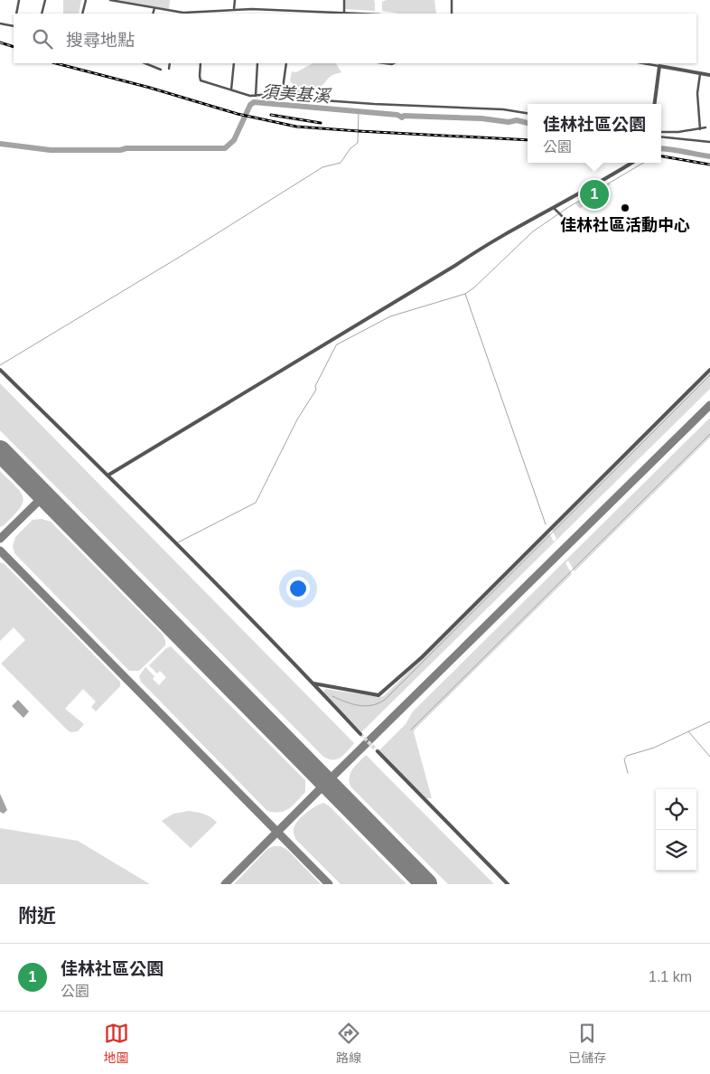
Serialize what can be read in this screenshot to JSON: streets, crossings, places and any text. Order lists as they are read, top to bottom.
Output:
{
  "water": ["須美基溪"],
  "places": ["佳林社區活動中心"],
  "page": {
    "search": "搜尋地點",
    "popup": ["佳林社區公園", "公園"],
    "pins": "1",
    "heading": "附近",
    "list": [
      {
        "mark": "1",
        "name": "佳林社區公園",
        "note": "公園",
        "value": "1.1 km"
      }
    ],
    "nav": ["地圖", "路線", "已儲存"]
  }
}
